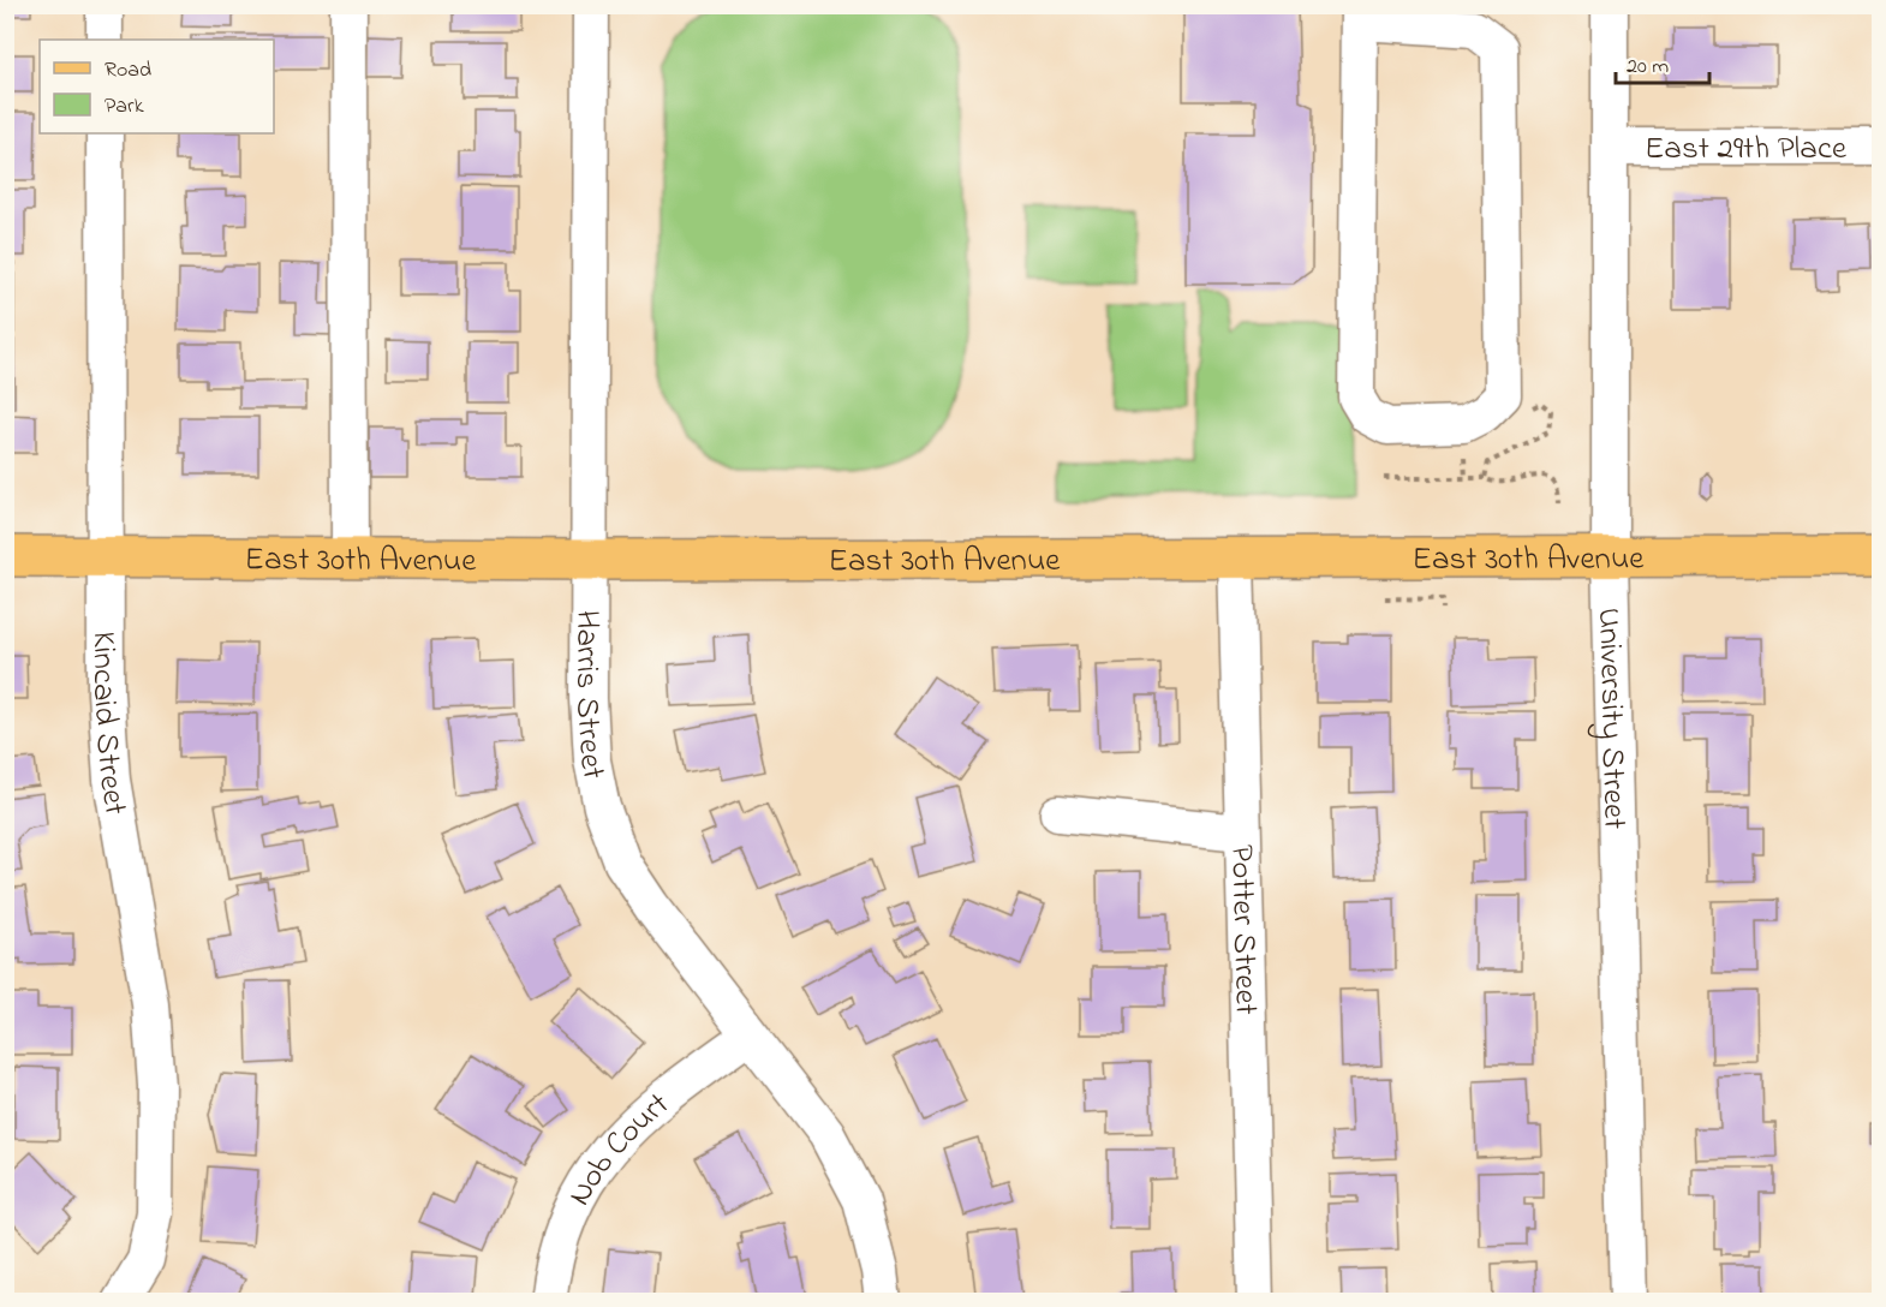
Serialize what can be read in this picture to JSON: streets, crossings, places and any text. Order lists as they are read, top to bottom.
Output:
{
  "streets": {
    "main road": ["East 30th Avenue"],
    "street": [
      "East 29th Place",
      "Harris Street",
      "University Street",
      "Kincaid Street",
      "Potter Street",
      "Nob Court"
    ]
  },
  "crossings": [
    ["East 29th Place", "University Street"],
    ["East 30th Avenue", "Harris Street"],
    ["East 30th Avenue", "University Street"],
    ["East 30th Avenue", "Kincaid Street"],
    ["East 30th Avenue", "Potter Street"],
    ["Harris Street", "Nob Court"]
  ],
  "legend": ["Road", "Park"],
  "scale_bar": "20 m"
}
